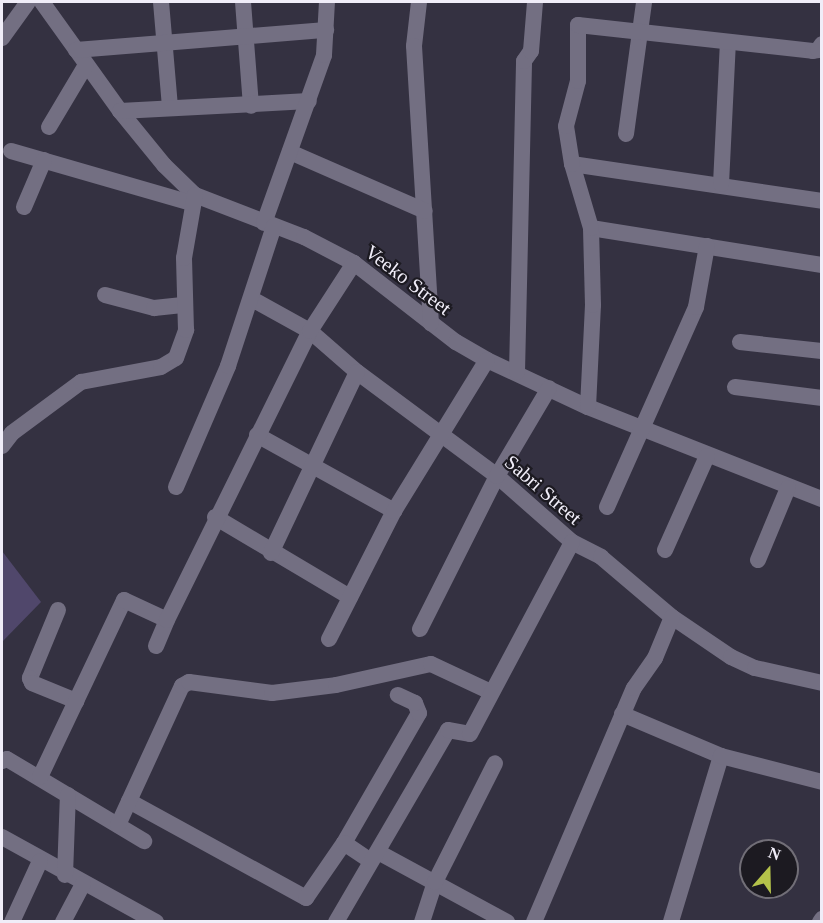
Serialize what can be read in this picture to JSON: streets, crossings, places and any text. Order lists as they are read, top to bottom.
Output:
{
  "streets": {
    "street": ["Veeko Street", "Sabri Street"]
  },
  "north": "top"
}
